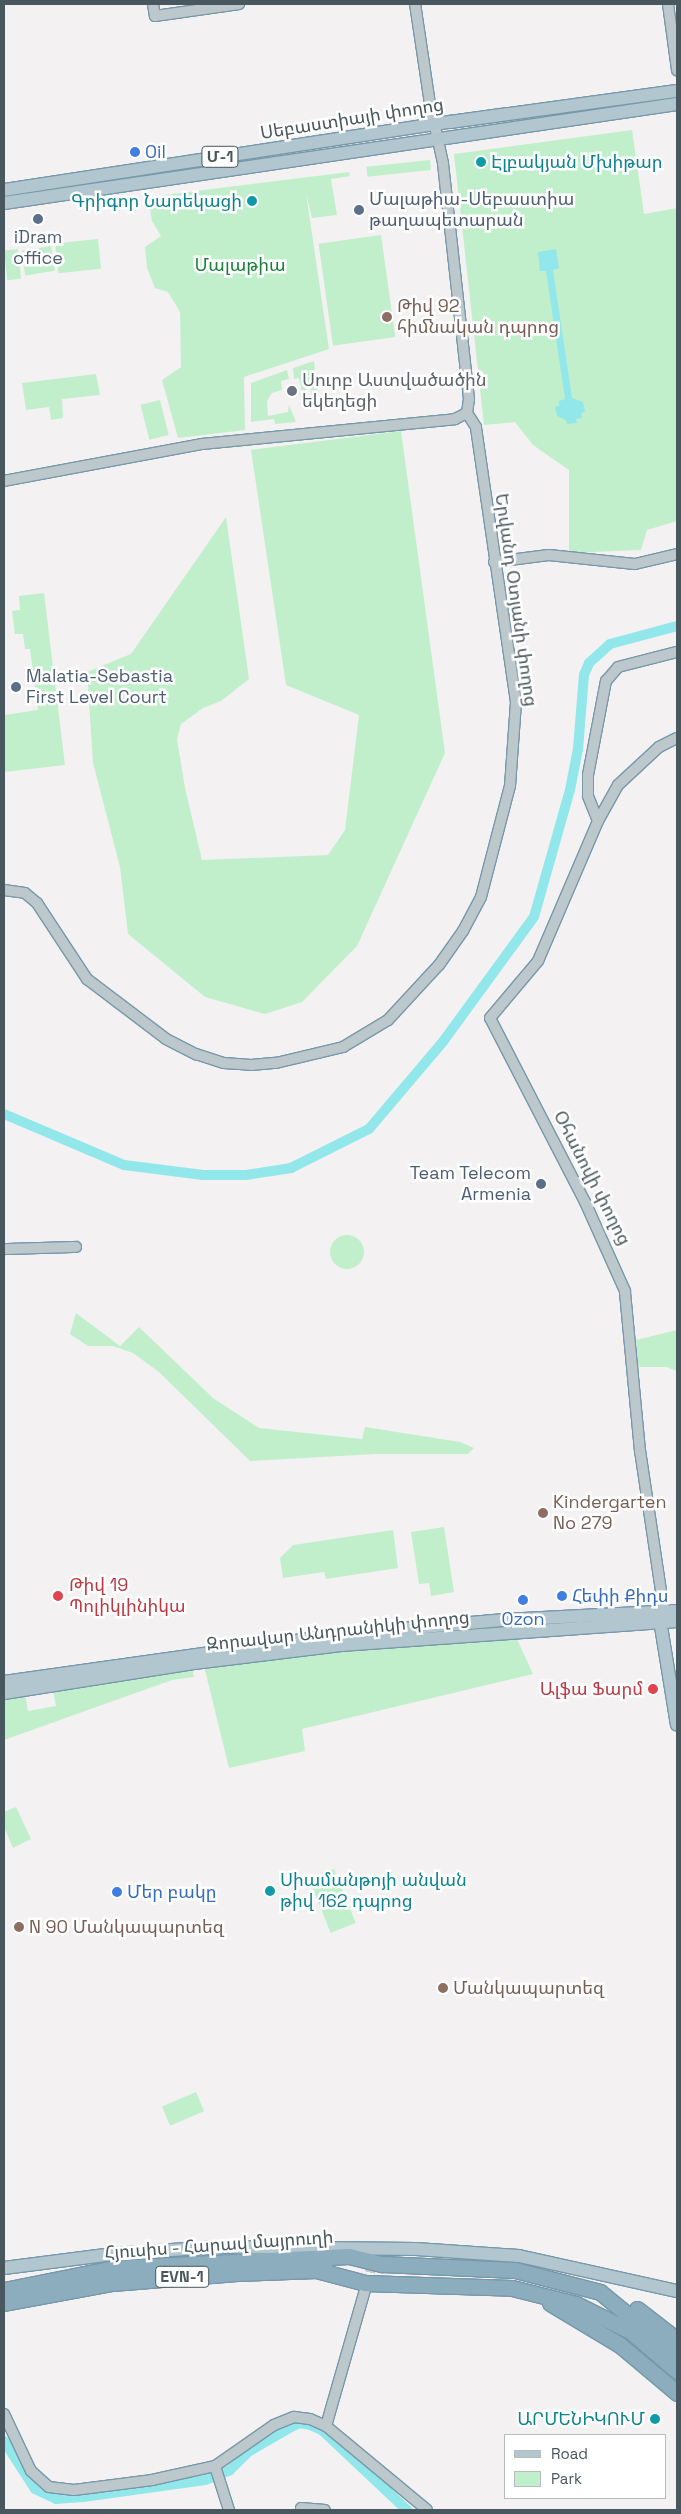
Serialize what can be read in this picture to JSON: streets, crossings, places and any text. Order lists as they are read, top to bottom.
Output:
{
  "streets": {
    "highway": ["Հյուսիս - Հարավ մայրուղի", "EVN-1"],
    "main road": [
      "Սեբաստիայի փողոց",
      "Մ-1",
      "Օհանովի փողոց",
      "Զորավար Անդրանիկի փողոց"
    ],
    "street": ["Երվանդ Օտյանի փողոց"]
  },
  "crossings": [
    ["Սեբաստիայի փողոց", "Երվանդ Օտյանի փողոց"],
    ["Օհանովի փողոց", "Զորավար Անդրանիկի փողոց"]
  ],
  "parks": ["Մալաթիա"],
  "places": [
    "Oil",
    "Էլբակյան Մխիթար",
    "Գրիգոր Նարեկացի",
    "Մալաթիա-Սեբաստիա թաղապետարան",
    "iDram office",
    "Թիվ 92 հիմնական դպրոց",
    "Սուրբ Աստվածածին եկեղեցի",
    "Malatia-Sebastia First Level Court",
    "Team Telecom Armenia",
    "Kindergarten No 279",
    "Թիվ 19 Պոլիկլինիկա",
    "Հեփի Քիդս",
    "Ozon",
    "Ալֆա Ֆարմ",
    "Սիամանթոյի անվան թիվ 162 դպրոց",
    "Մեր բակը",
    "N 90 Մանկապարտեզ",
    "Մանկապարտեզ",
    "ԱՐՄԵՆԻԿՈՒՄ"
  ],
  "legend": ["Road", "Park"]
}
